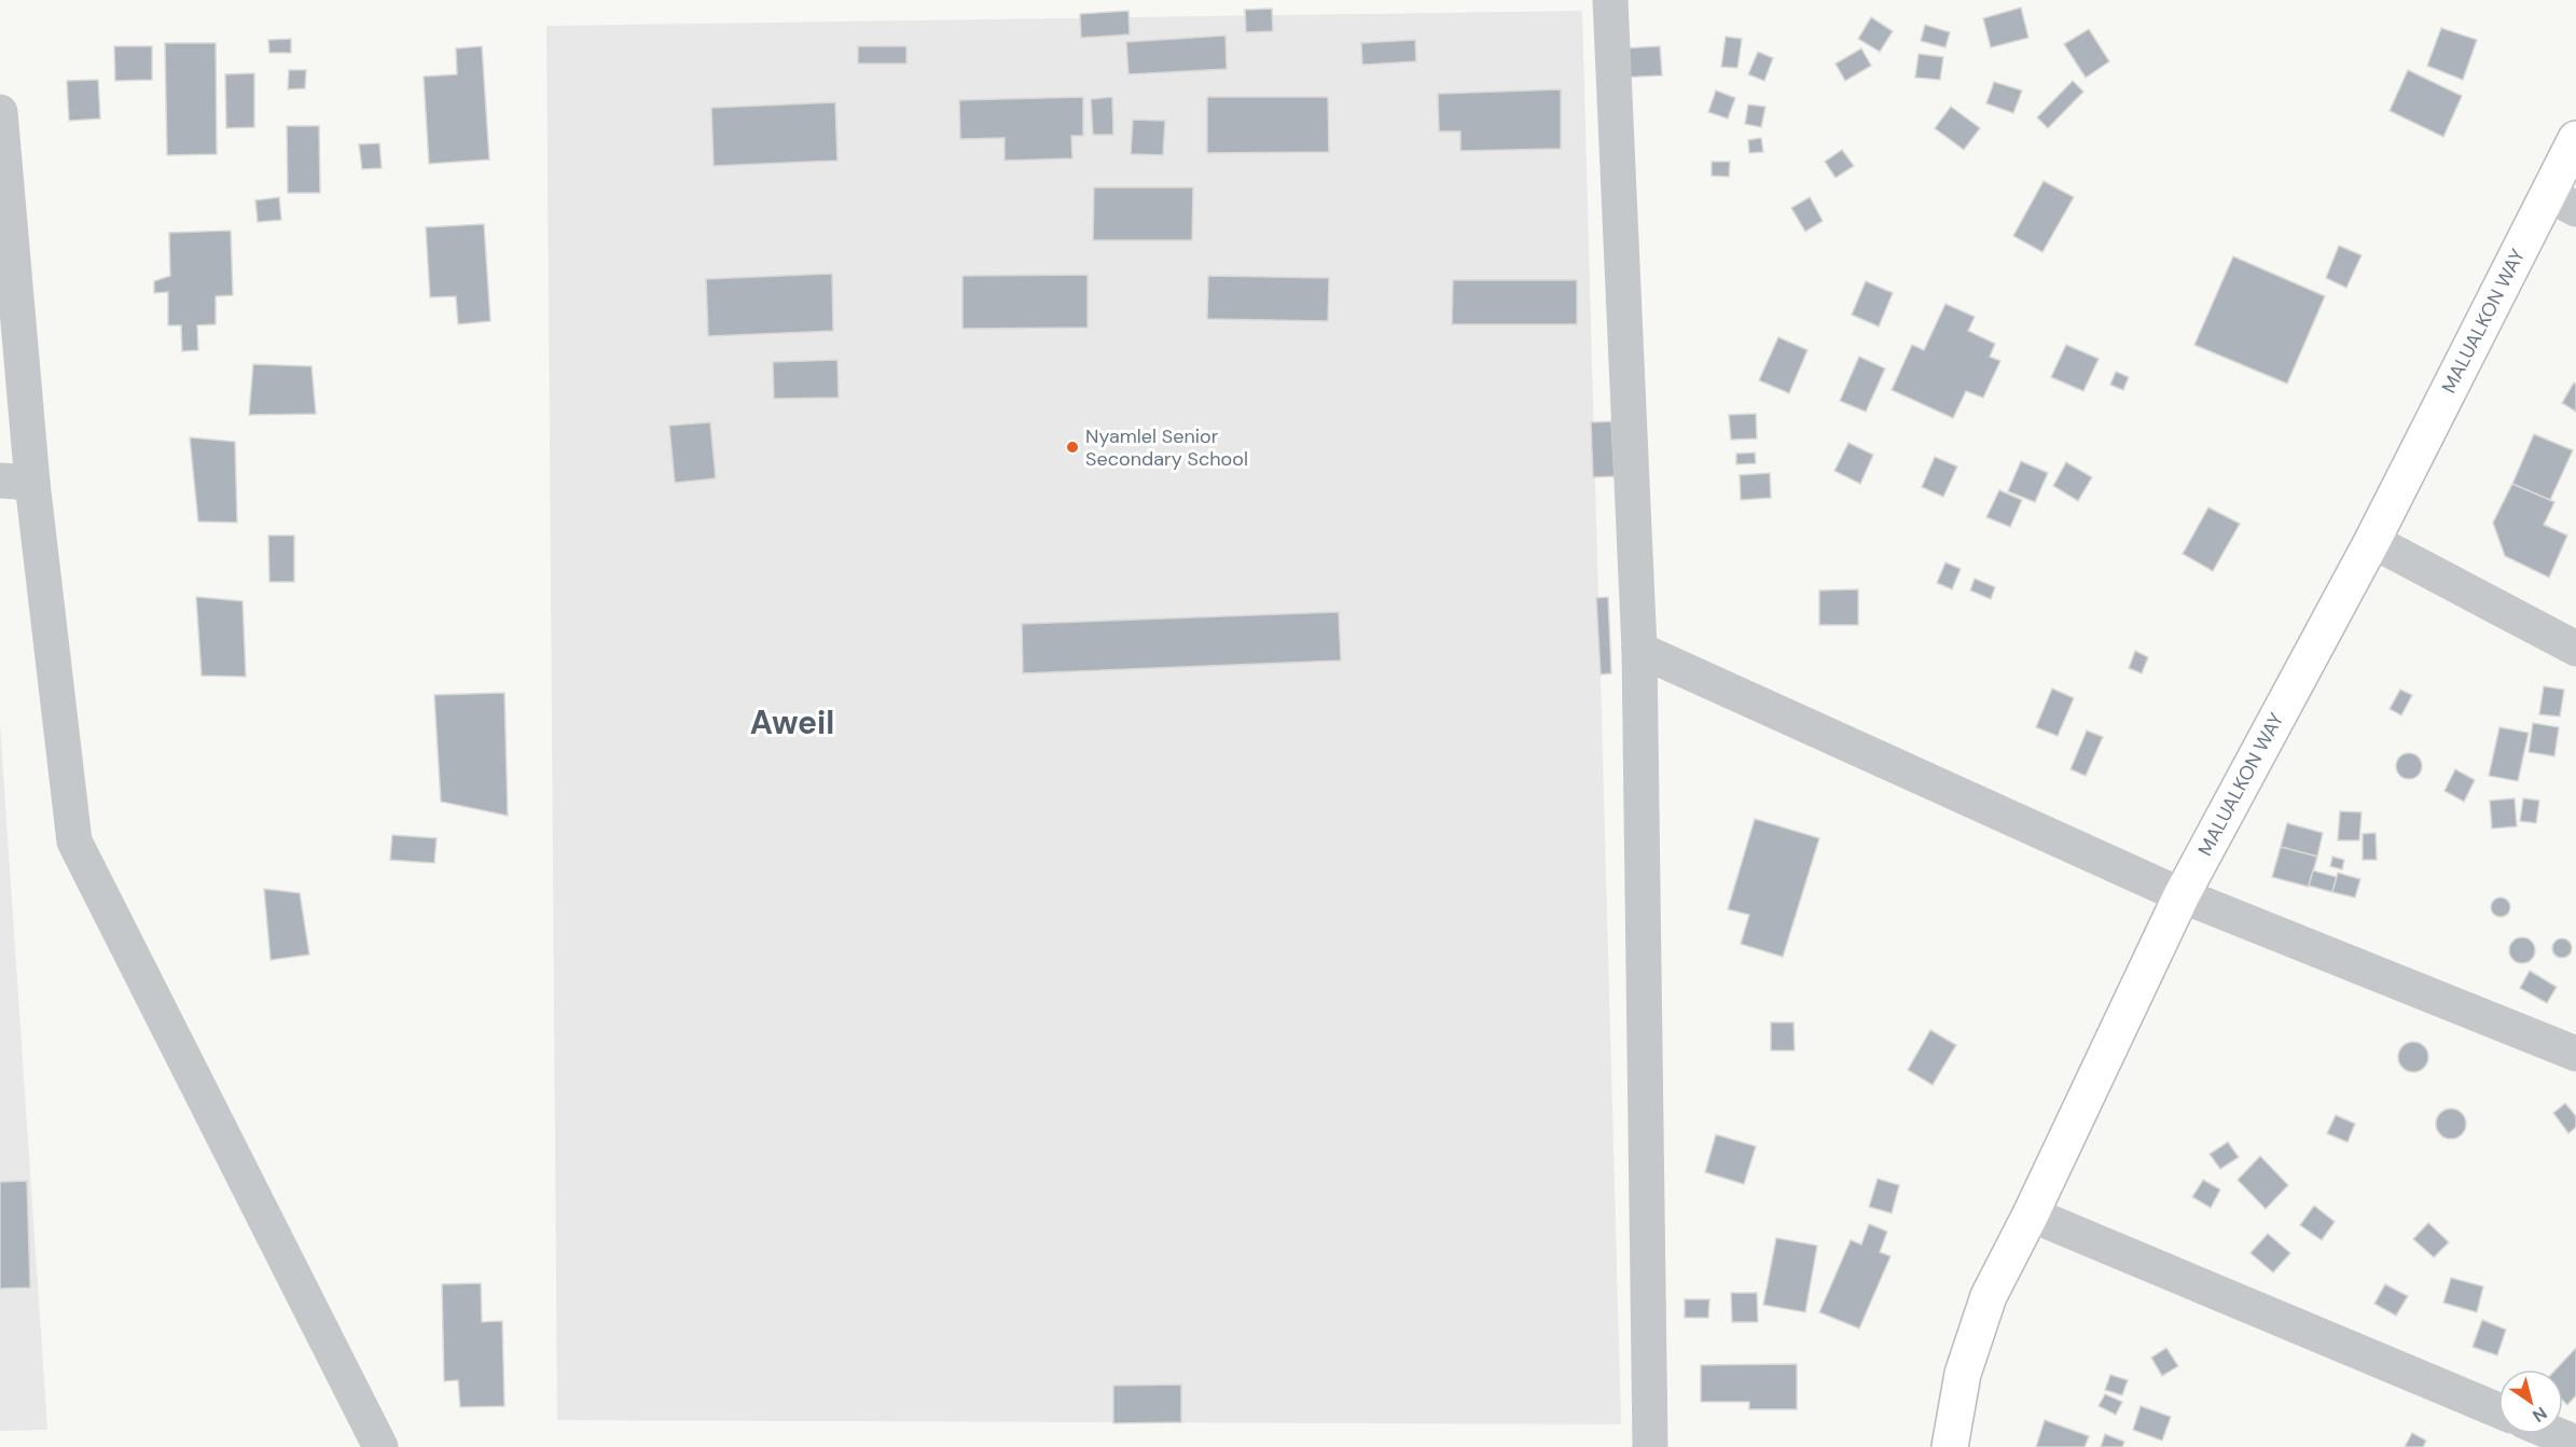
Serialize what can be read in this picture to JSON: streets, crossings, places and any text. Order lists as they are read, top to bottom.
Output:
{
  "streets": {
    "main road": ["MALUALKON WAY"]
  },
  "districts": ["Aweil"],
  "places": ["Nyamlel Senior Secondary School"],
  "north": "bottom right"
}
